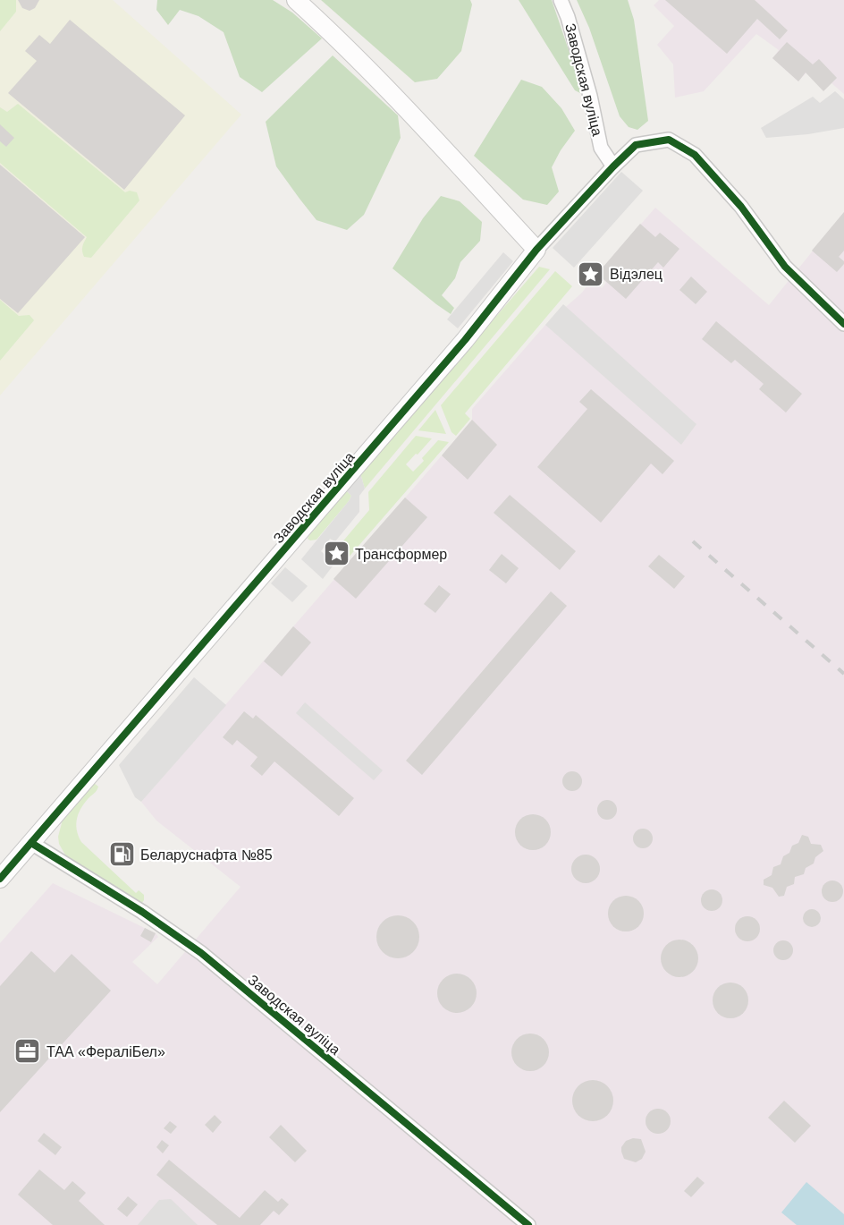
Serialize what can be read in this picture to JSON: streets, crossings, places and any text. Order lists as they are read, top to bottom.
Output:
{
  "streets": {
    "street": ["Заводская вуліца"]
  },
  "places": {
    "place": ["Відэлец", "Трансформер"],
    "fuel station": ["Беларуснафта №85"],
    "office": ["ТАА «ФераліБел»"]
  }
}
